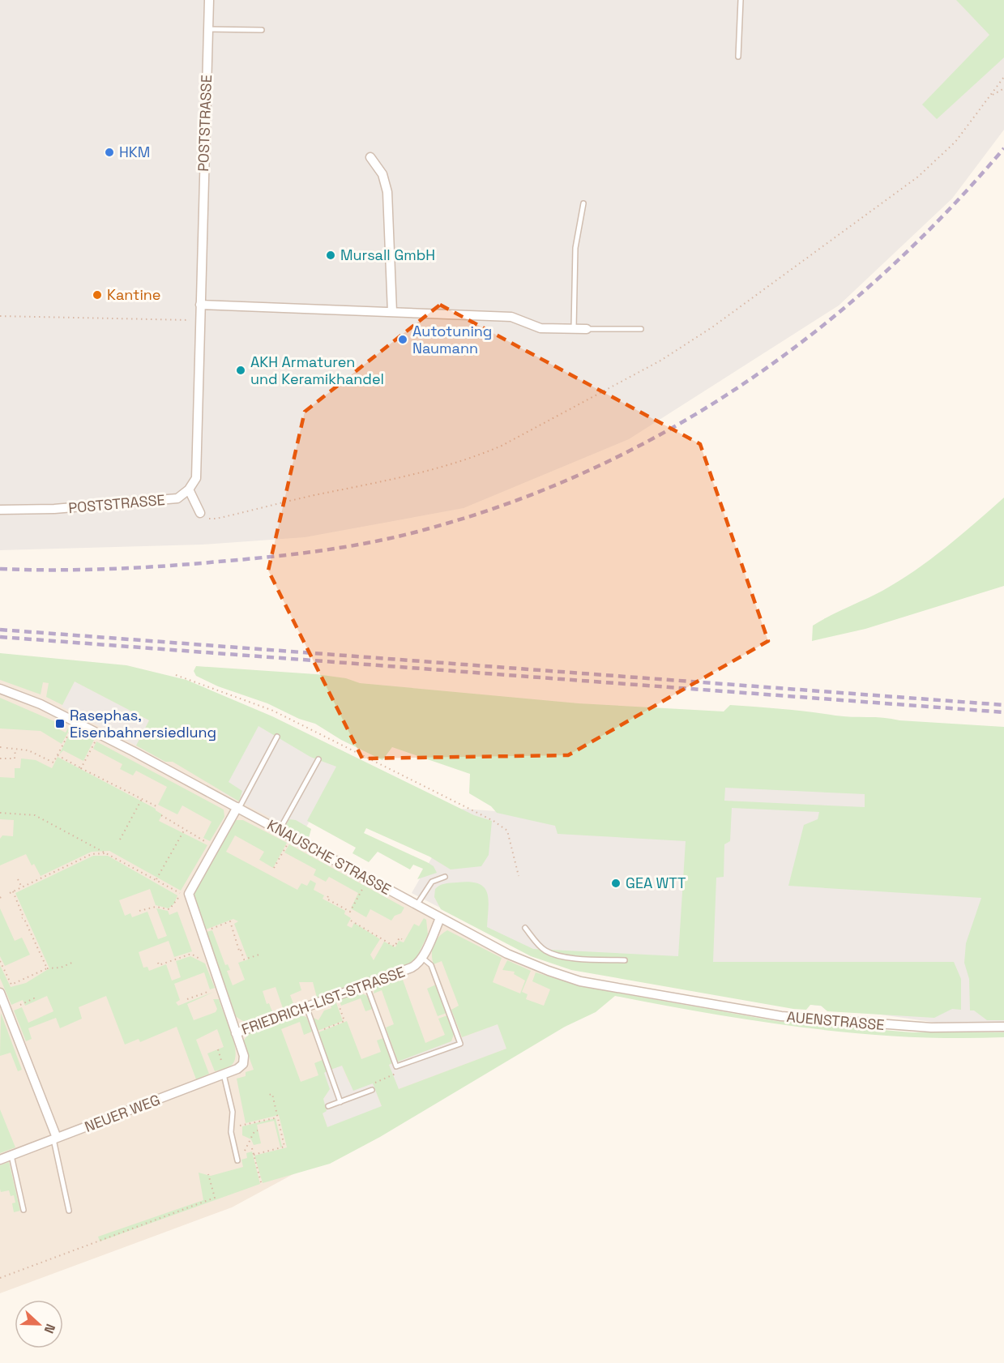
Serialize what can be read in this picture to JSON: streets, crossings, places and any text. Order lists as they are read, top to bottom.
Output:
{
  "streets": {
    "street": [
      "POSTSTRASSE",
      "KNAUSCHE STRASSE",
      "FRIEDRICH-LIST-STRASSE",
      "AUENSTRASSE",
      "NEUER WEG"
    ]
  },
  "crossings": [
    ["KNAUSCHE STRASSE", "FRIEDRICH-LIST-STRASSE"],
    ["KNAUSCHE STRASSE", "AUENSTRASSE"],
    ["FRIEDRICH-LIST-STRASSE", "NEUER WEG"]
  ],
  "places": {
    "other": [
      "HKM",
      "Mursall GmbH",
      "Kantine",
      "Autotuning Naumann",
      "AKH Armaturen und Keramikhandel",
      "GEA WTT"
    ],
    "transit": ["Rasephas, Eisenbahnersiedlung"]
  },
  "north": "right"
}
